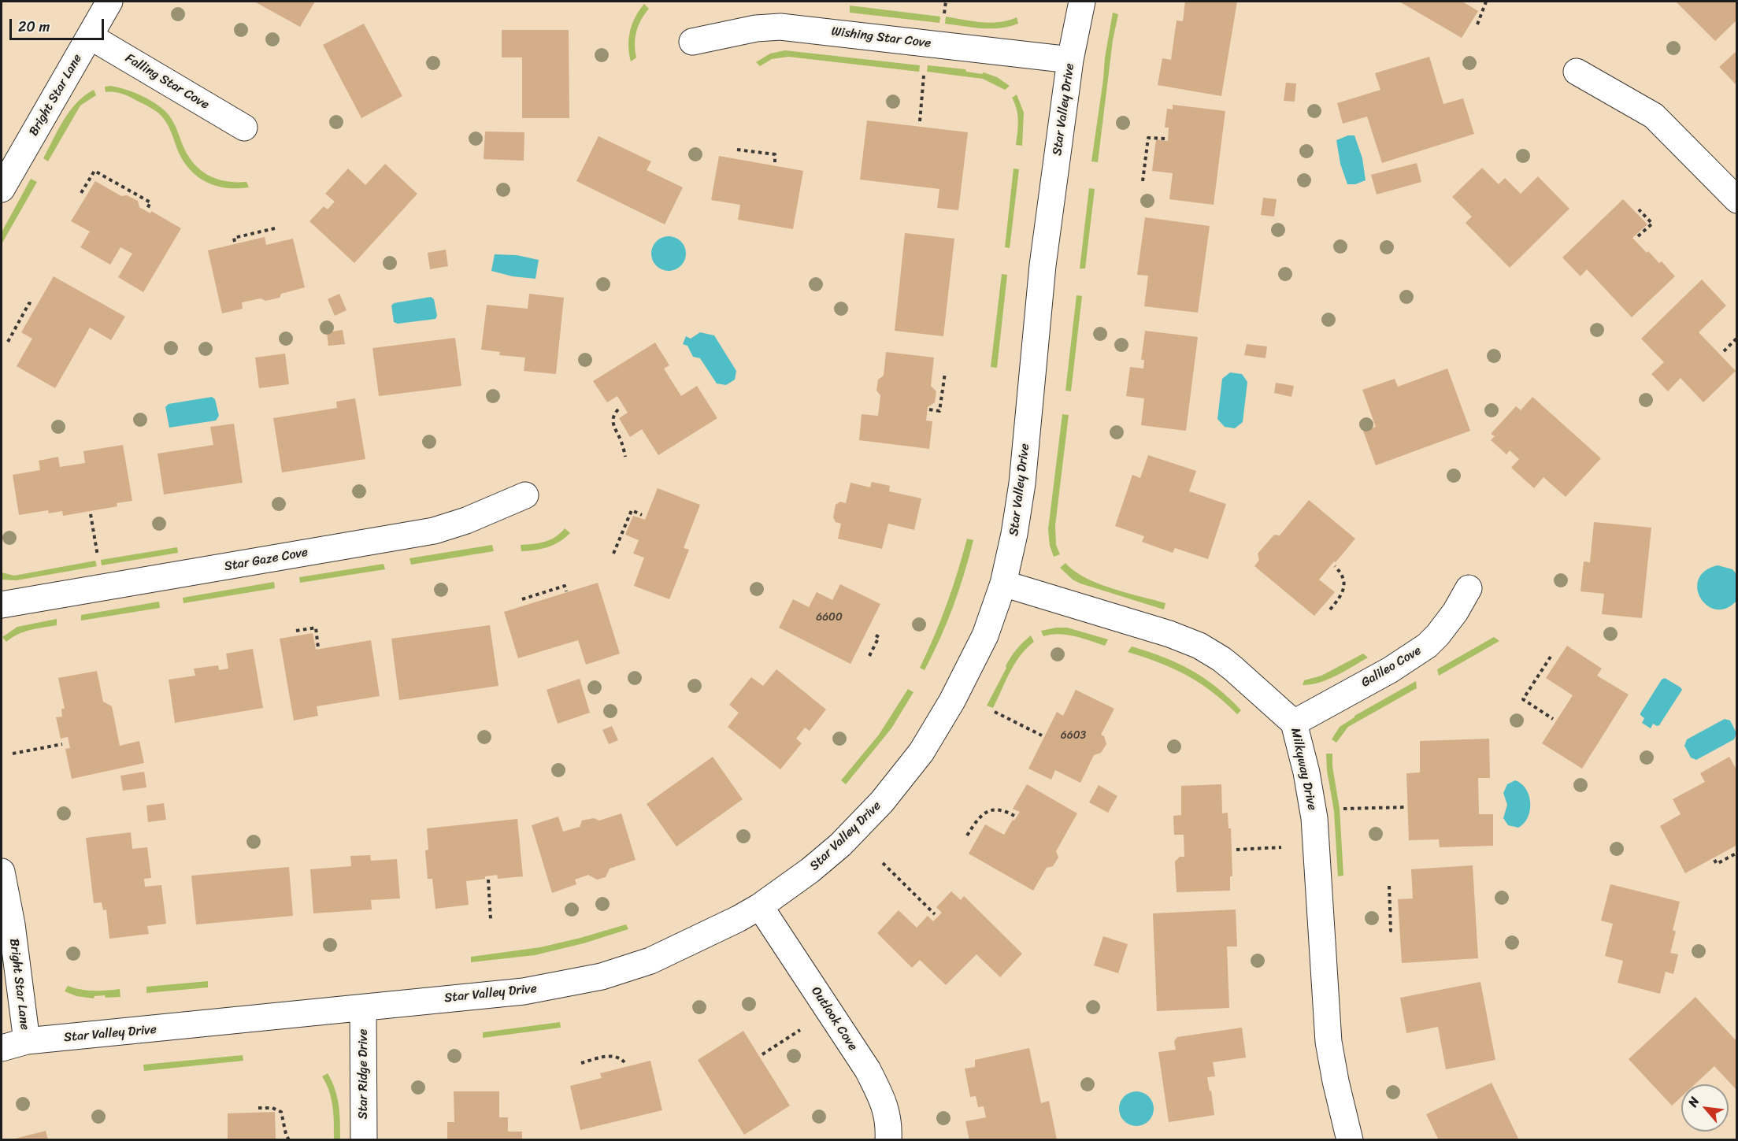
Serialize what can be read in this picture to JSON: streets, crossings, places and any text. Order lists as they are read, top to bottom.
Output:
{
  "streets": {
    "street": [
      "Wishing Star Cove",
      "Falling Star Cove",
      "Bright Star Lane",
      "Star Valley Drive",
      "Star Gaze Cove",
      "Galileo Cove",
      "Milkyway Drive",
      "Outlook Cove",
      "Star Ridge Drive"
    ]
  },
  "crossings": [
    ["Wishing Star Cove", "Star Valley Drive"],
    ["Falling Star Cove", "Bright Star Lane"],
    ["Bright Star Lane", "Star Valley Drive"],
    ["Star Valley Drive", "Milkyway Drive"],
    ["Star Valley Drive", "Outlook Cove"],
    ["Star Valley Drive", "Star Ridge Drive"],
    ["Galileo Cove", "Milkyway Drive"]
  ],
  "house_numbers": ["6600", "6603"],
  "scale_bar": "20 m",
  "north": "top left"
}
